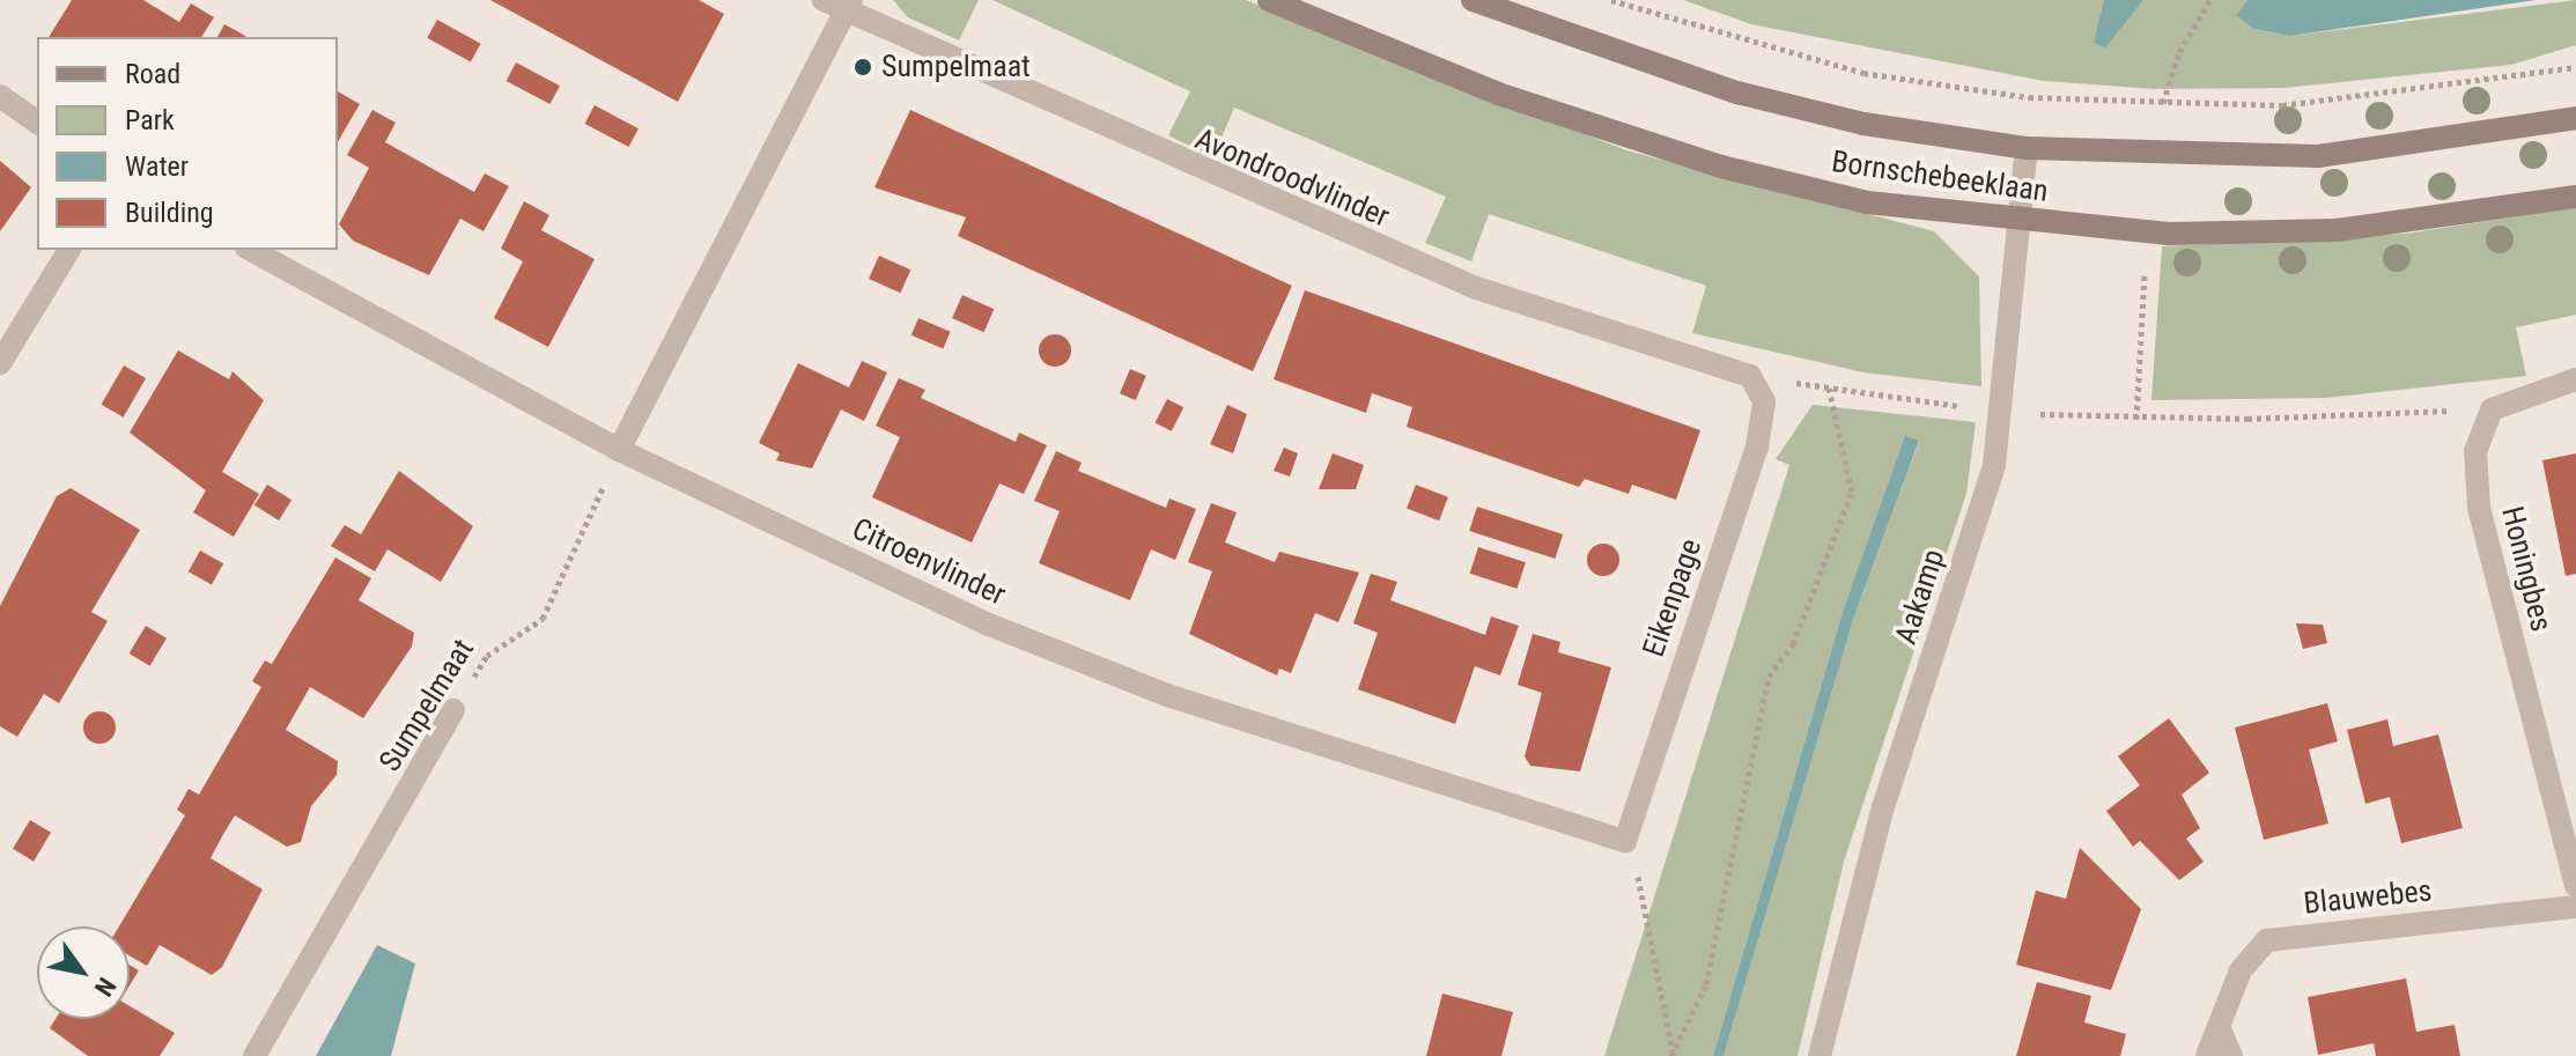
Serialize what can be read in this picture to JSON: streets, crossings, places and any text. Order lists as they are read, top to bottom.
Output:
{
  "streets": {
    "street": [
      "Bornschebeeklaan",
      "Avondroodvlinder",
      "Citroenvlinder",
      "Honingbes",
      "Aakamp",
      "Eikenpage",
      "Sumpelmaat",
      "Blauwebes"
    ]
  },
  "crossings": [
    ["Bornschebeeklaan", "Aakamp"],
    ["Avondroodvlinder", "Eikenpage"],
    ["Citroenvlinder", "Eikenpage"],
    ["Citroenvlinder", "Sumpelmaat"]
  ],
  "places": ["Sumpelmaat"],
  "legend": [
    "Road",
    "Park",
    "Water",
    "Building"
  ],
  "north": "bottom right"
}
